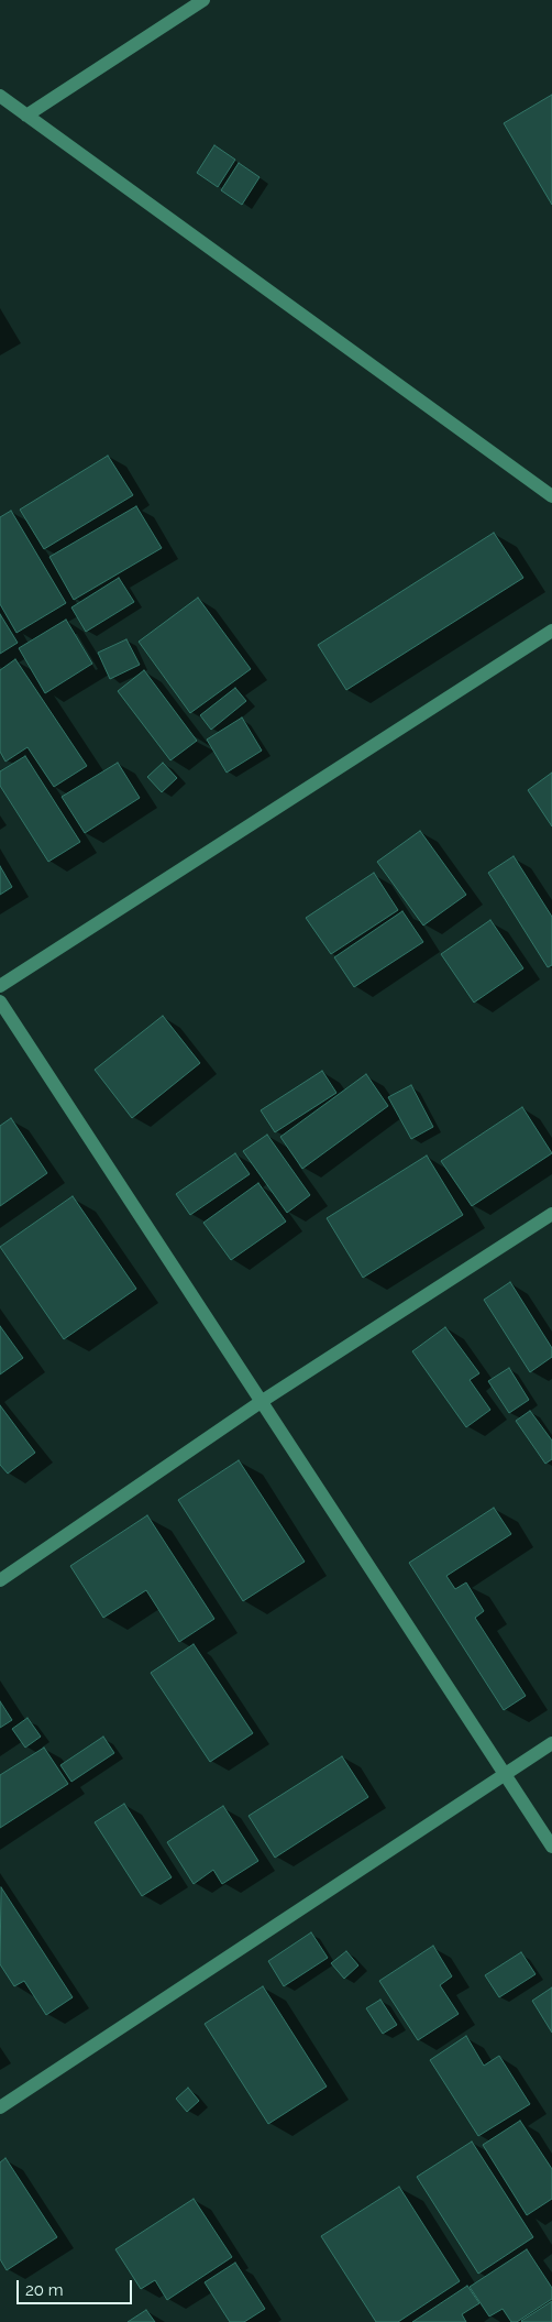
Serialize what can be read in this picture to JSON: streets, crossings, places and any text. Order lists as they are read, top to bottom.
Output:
{
  "scale_bar": "20 m"
}
